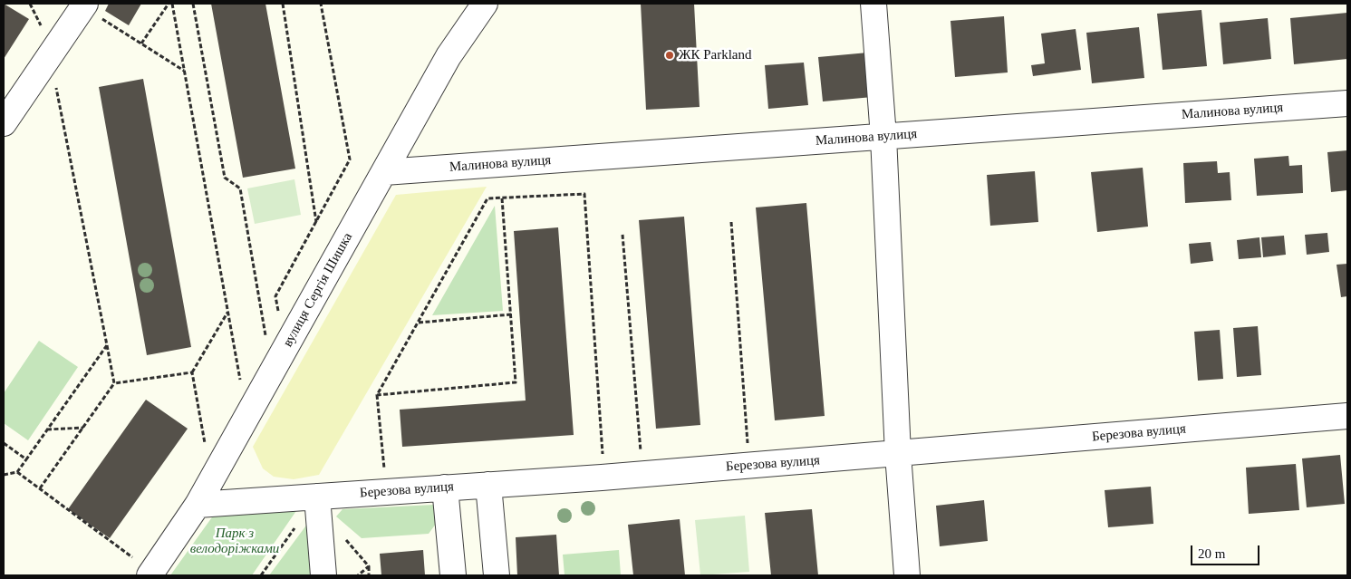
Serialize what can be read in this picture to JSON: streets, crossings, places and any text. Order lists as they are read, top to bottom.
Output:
{
  "streets": {
    "street": ["Малинова вулиця", "вулиця Сергія Шишка", "Березова вулиця"]
  },
  "crossings": [
    ["Малинова вулиця", "вулиця Сергія Шишка"],
    ["вулиця Сергія Шишка", "Березова вулиця"]
  ],
  "parks": ["Парк з велодоріжками"],
  "places": ["ЖК Parkland"],
  "scale_bar": "20 m"
}
